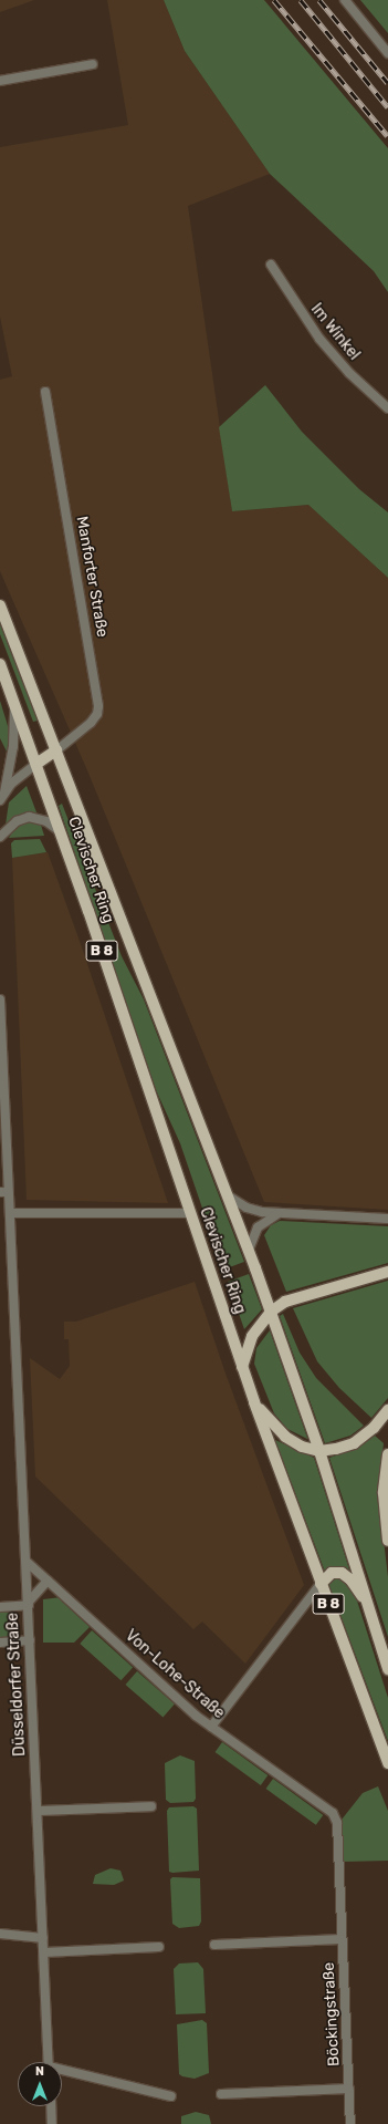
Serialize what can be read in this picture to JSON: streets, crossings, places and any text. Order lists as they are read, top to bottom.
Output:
{
  "streets": {
    "main road": ["Clevischer Ring", "B 8"],
    "street": [
      "Im Winkel",
      "Manforter Straße",
      "Von-Lohe-Straße",
      "Düsseldorfer Straße",
      "Böckingstraße"
    ]
  },
  "crossings": [
    ["Manforter Straße", "Clevischer Ring"],
    ["Manforter Straße", "B 8"],
    ["Clevischer Ring", "B 8"],
    ["Von-Lohe-Straße", "Düsseldorfer Straße"],
    ["Von-Lohe-Straße", "Böckingstraße"]
  ],
  "north": "top"
}
